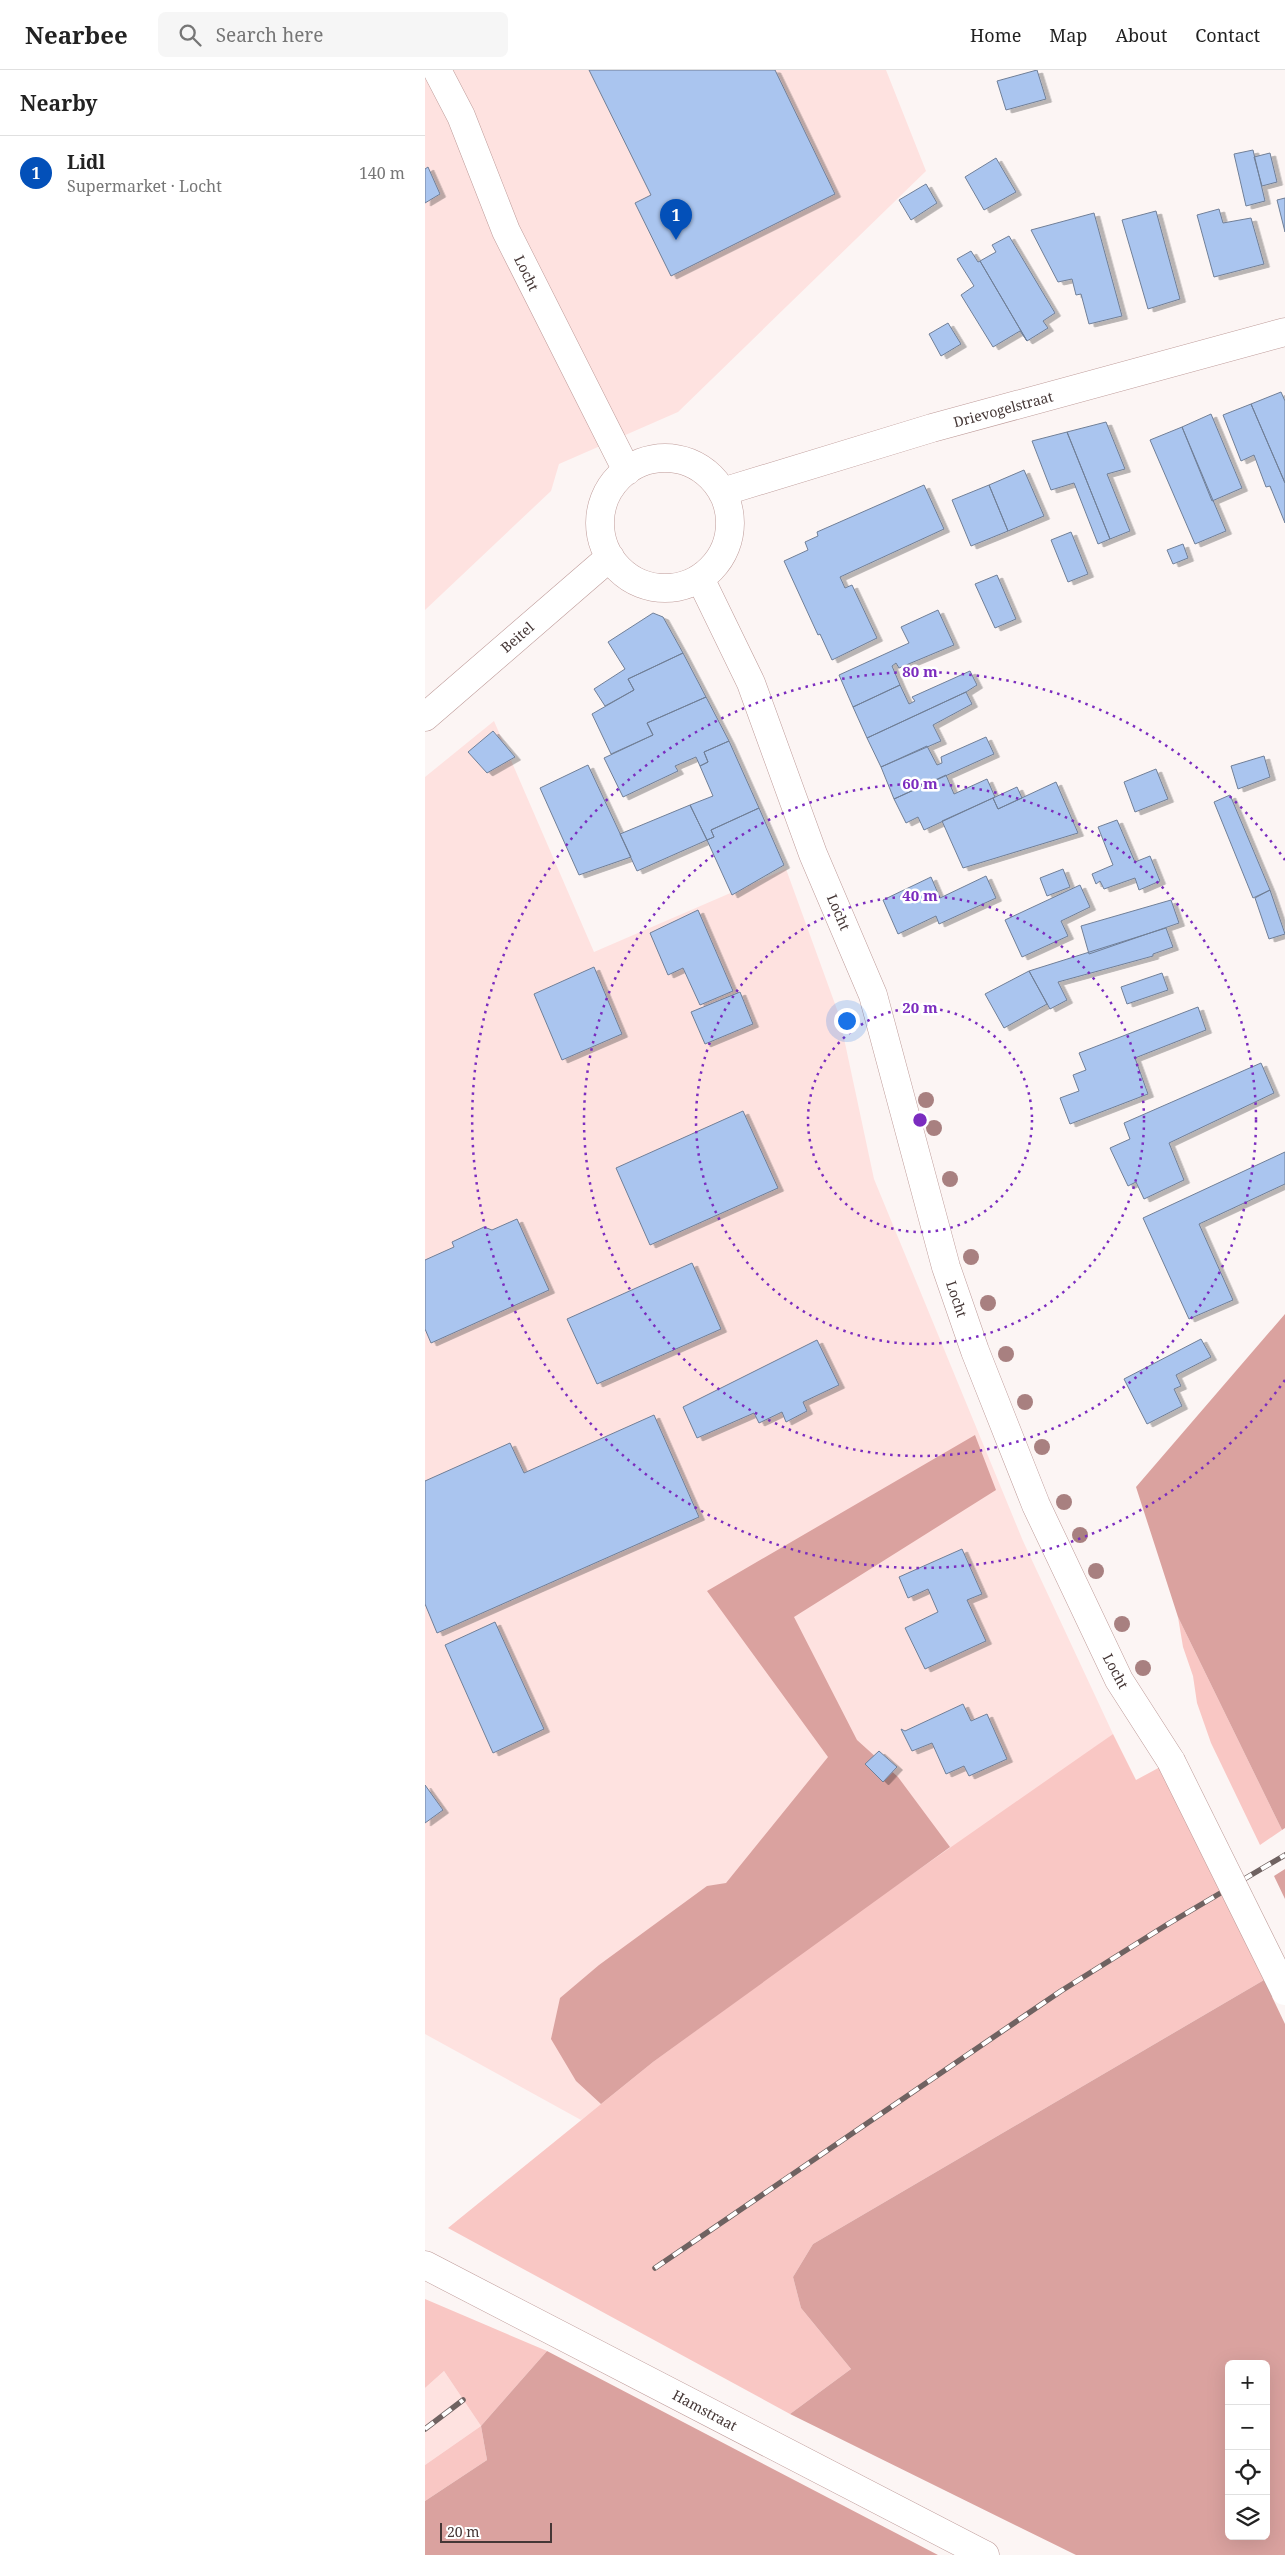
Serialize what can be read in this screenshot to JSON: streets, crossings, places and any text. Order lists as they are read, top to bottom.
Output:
{
  "streets": {
    "street": [
      "Locht",
      "Drievogelstraat",
      "Beitel",
      "Hamstraat"
    ]
  },
  "crossings": [
    ["Locht", "Drievogelstraat"],
    ["Locht", "Beitel"],
    ["Drievogelstraat", "Beitel"]
  ],
  "scale_bar": "20 m",
  "page": {
    "header": "Nearbee",
    "search": "Search here",
    "nav": [
      "Home",
      "Map",
      "About",
      "Contact"
    ],
    "heading": "Nearby",
    "list": [
      {
        "mark": "1",
        "name": "Lidl",
        "note": "Supermarket · Locht",
        "value": "140 m"
      }
    ],
    "pins": "1",
    "map_buttons": ["+", "−"],
    "scale": "20 m"
  },
  "rings": [
    "80 m",
    "60 m",
    "40 m",
    "20 m"
  ]
}
